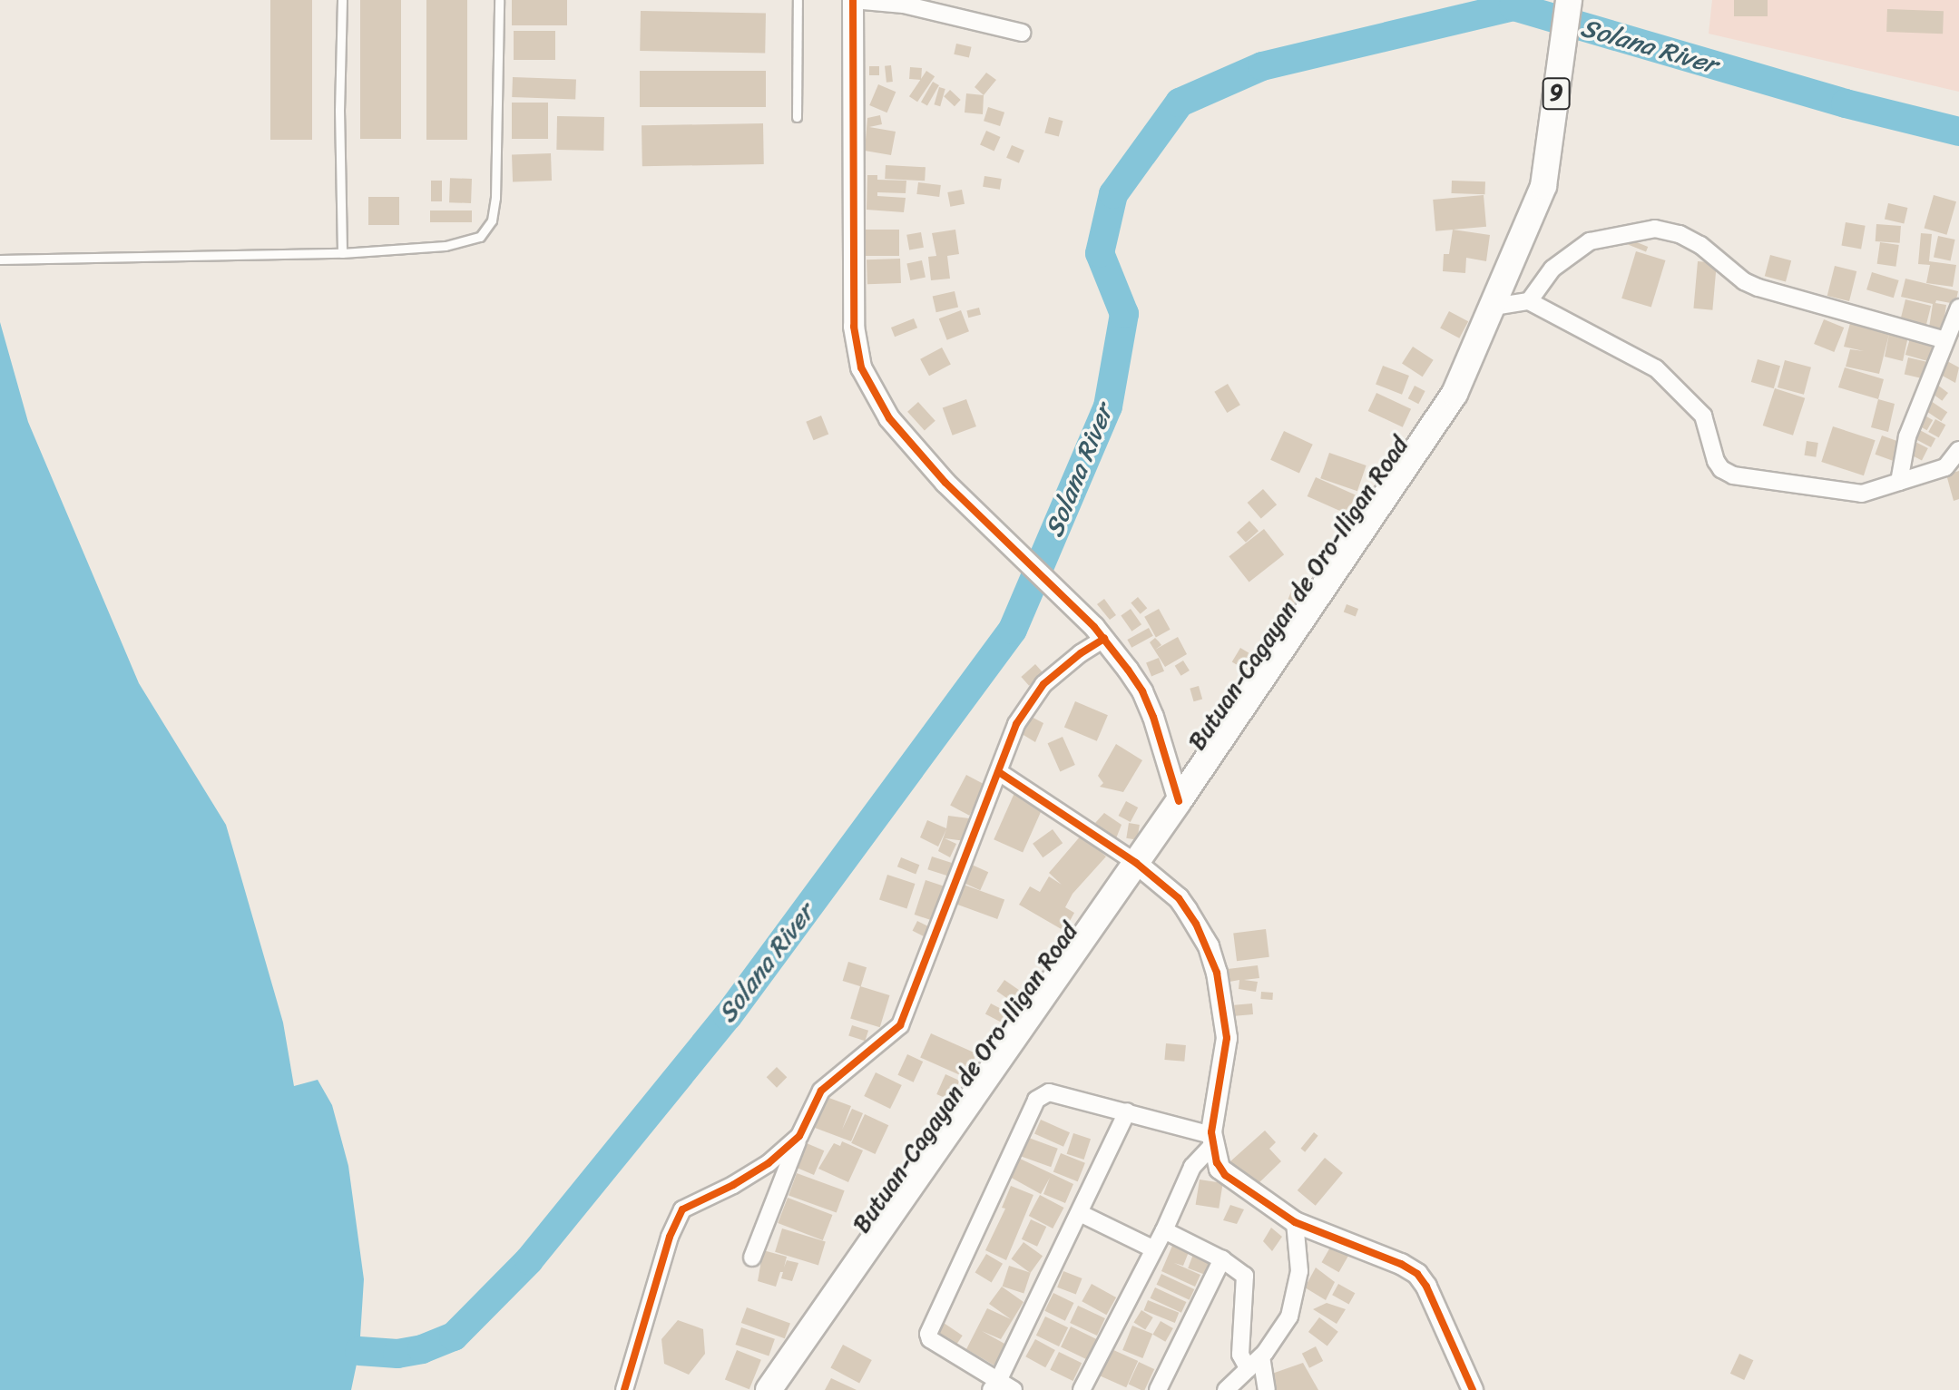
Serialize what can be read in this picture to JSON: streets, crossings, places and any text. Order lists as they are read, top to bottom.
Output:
{
  "streets": {
    "highway": ["9", "Butuan-Cagayan de Oro-Iligan Road"]
  },
  "water": ["Solana River"]
}
